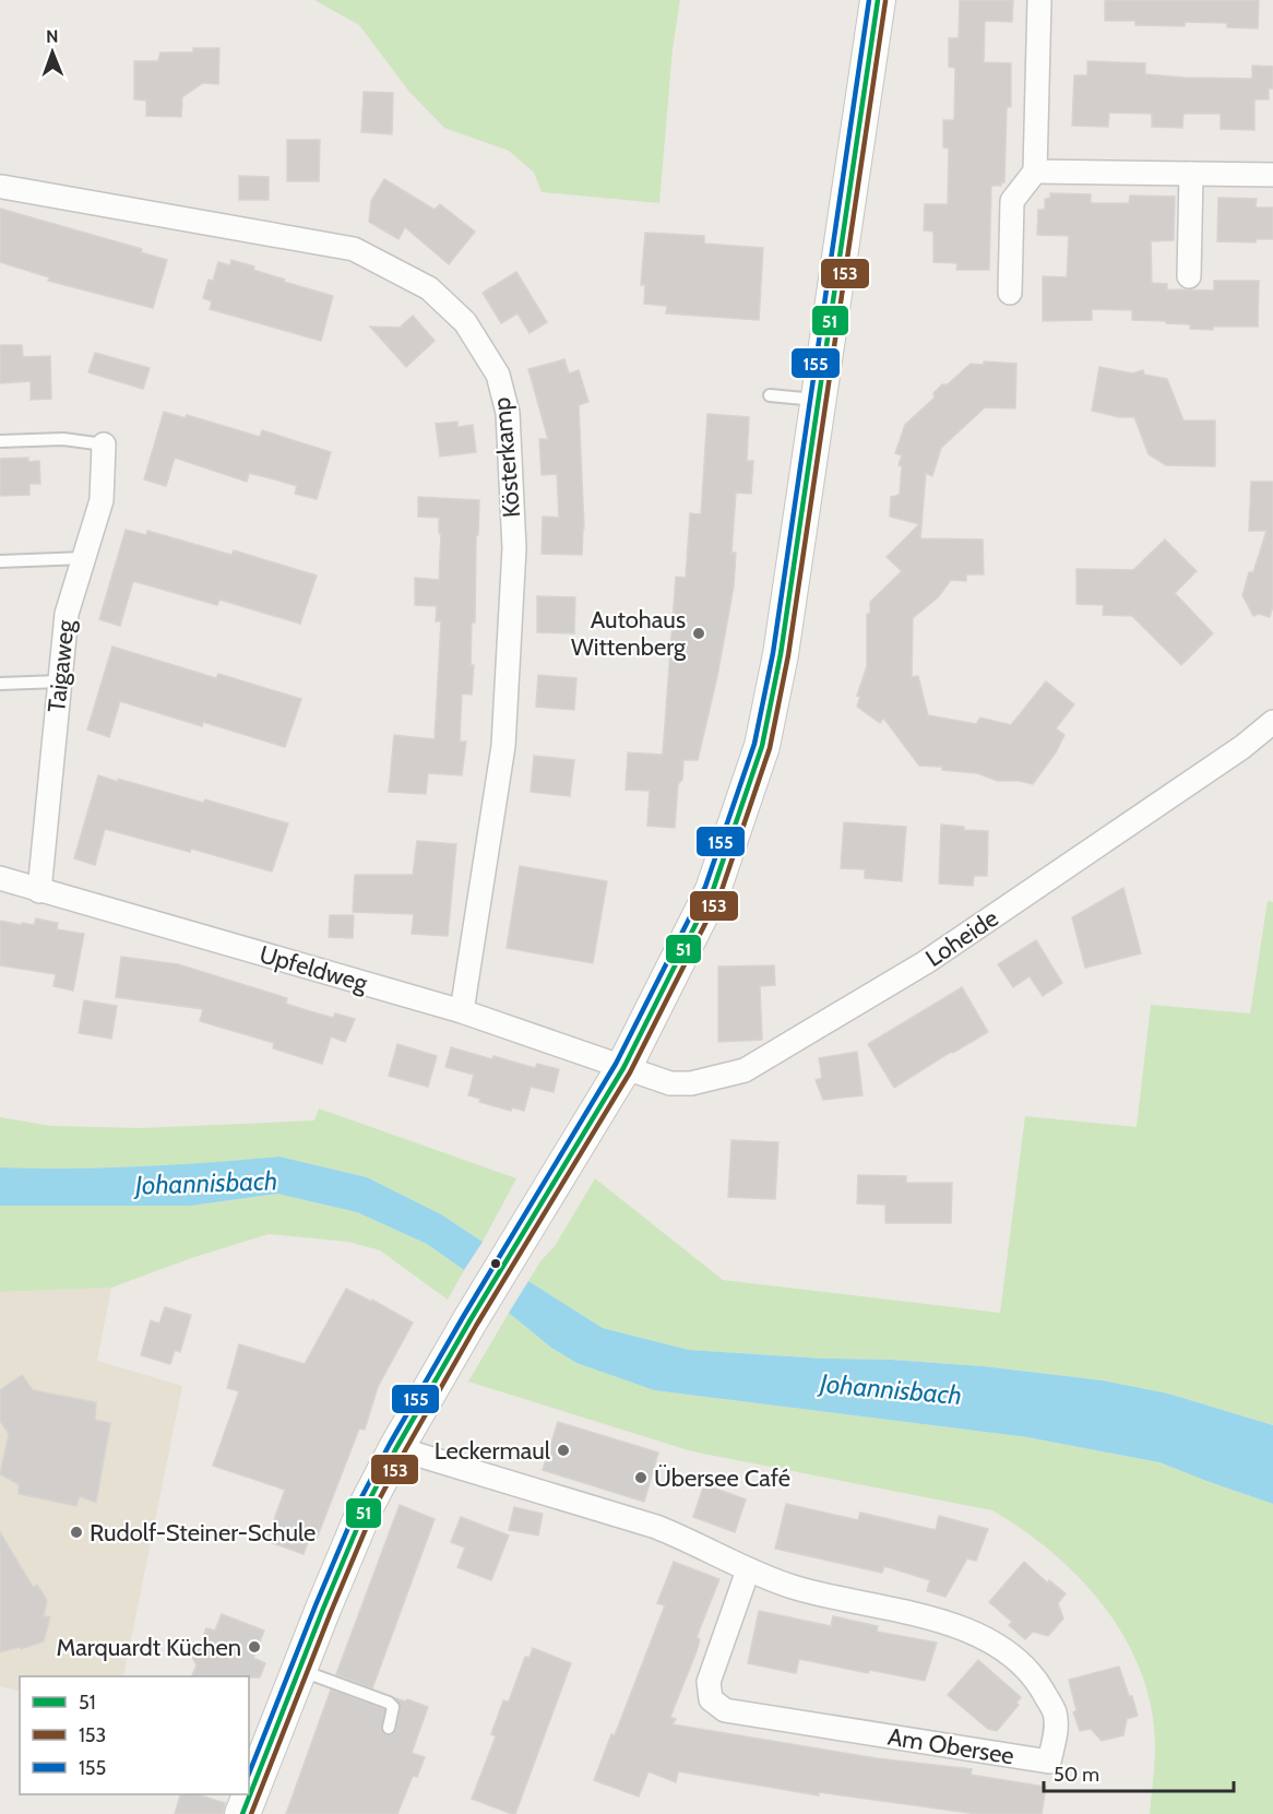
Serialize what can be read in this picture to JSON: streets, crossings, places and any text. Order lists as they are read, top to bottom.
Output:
{
  "streets": {
    "street": [
      "Kösterkamp",
      "Taigaweg",
      "Loheide",
      "Upfeldweg",
      "Am Obersee"
    ]
  },
  "crossings": [
    ["Kösterkamp", "Upfeldweg"],
    ["Taigaweg", "Upfeldweg"],
    ["Loheide", "Upfeldweg"]
  ],
  "water": ["Johannisbach"],
  "places": [
    "Autohaus Wittenberg",
    "Leckermaul",
    "Übersee Café",
    "Rudolf-Steiner-Schule",
    "Marquardt Küchen"
  ],
  "lines": ["transit line 51", "transit line 155", "transit line 153"],
  "legend": ["51", "153", "155"],
  "scale_bar": "50 m",
  "north": "top"
}
